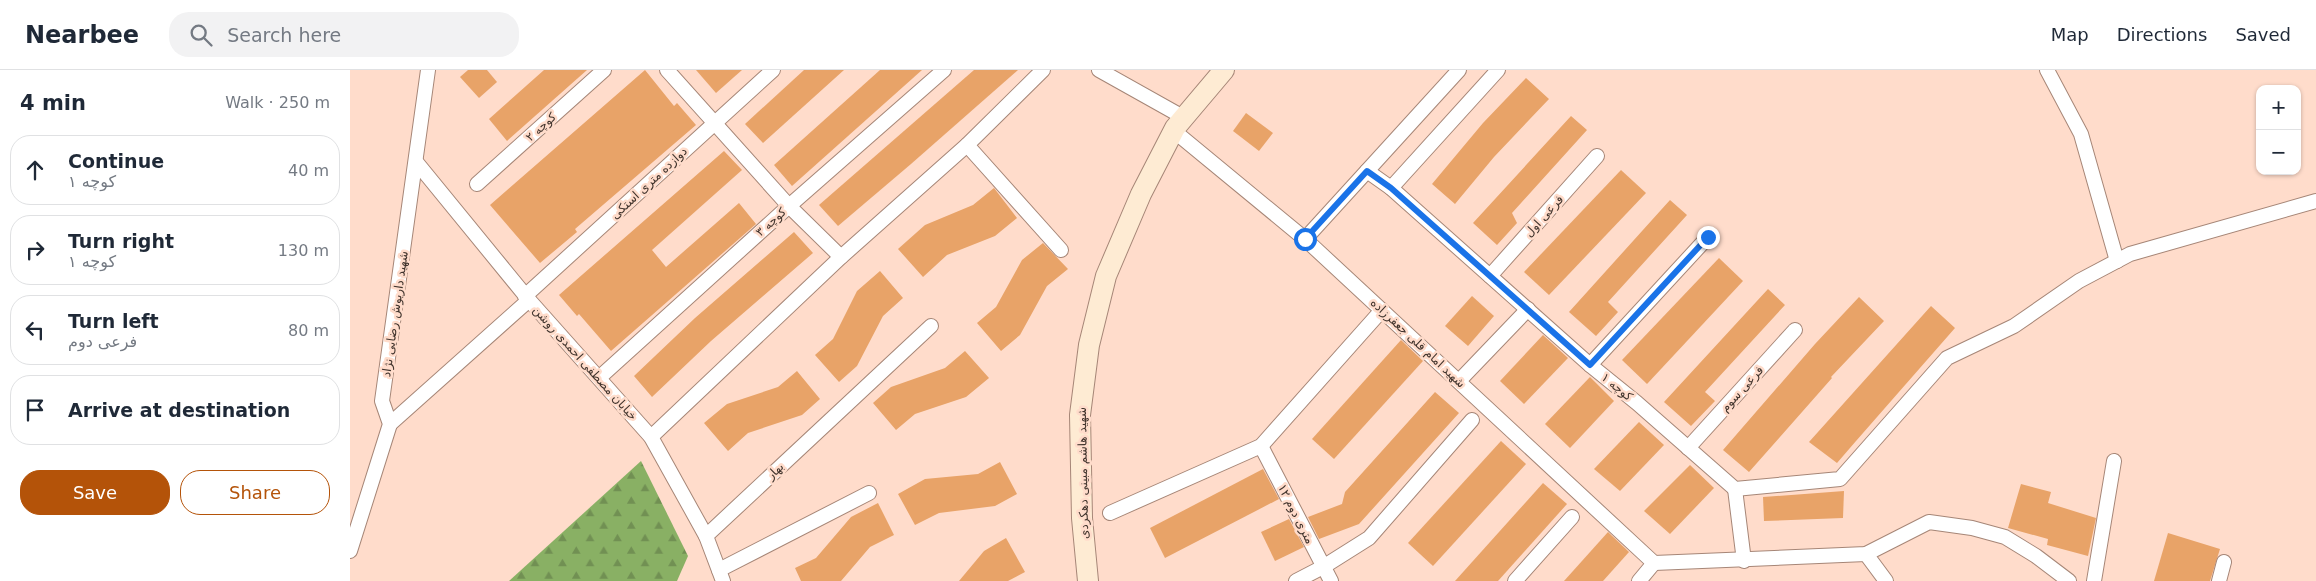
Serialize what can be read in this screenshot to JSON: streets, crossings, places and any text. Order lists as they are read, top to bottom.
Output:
{
  "streets": {
    "main road": ["شهید هاشم مبینی دهکردی"],
    "street": [
      "کوچه ۲",
      "دوازده متری استکی",
      "فرعی اول",
      "کوچه ۳",
      "شهید داریوش رضایی نژاد",
      "شهید امام قلی جعفرزاده",
      "خیابان مصطفی احمدی روشن",
      "کوچه ۱",
      "فرعی سوم",
      "بهار",
      "۱۲ متری دوم"
    ]
  },
  "crossings": [
    ["دوازده متری استکی", "شهید داریوش رضایی نژاد"],
    ["دوازده متری استکی", "خیابان مصطفی احمدی روشن"],
    ["فرعی اول", "کوچه ۱"],
    ["کوچه ۳", "خیابان مصطفی احمدی روشن"],
    ["شهید داریوش رضایی نژاد", "خیابان مصطفی احمدی روشن"],
    ["شهید امام قلی جعفرزاده", "شهید هاشم مبینی دهکردی"],
    ["خیابان مصطفی احمدی روشن", "بهار"],
    ["کوچه ۱", "فرعی سوم"]
  ],
  "page": {
    "header": "Nearbee",
    "search": "Search here",
    "nav": ["Map", "Directions", "Saved"],
    "heading": ["4 min", "Walk · 250 m"],
    "map_buttons": ["+", "−"],
    "list": [
      ["Continue", "کوچه ۱", "40 m"],
      ["Turn right", "کوچه ۱", "130 m"],
      ["Turn left", "فرعی دوم", "80 m"],
      "Arrive at destination"
    ],
    "buttons": ["Save", "Share"]
  }
}
